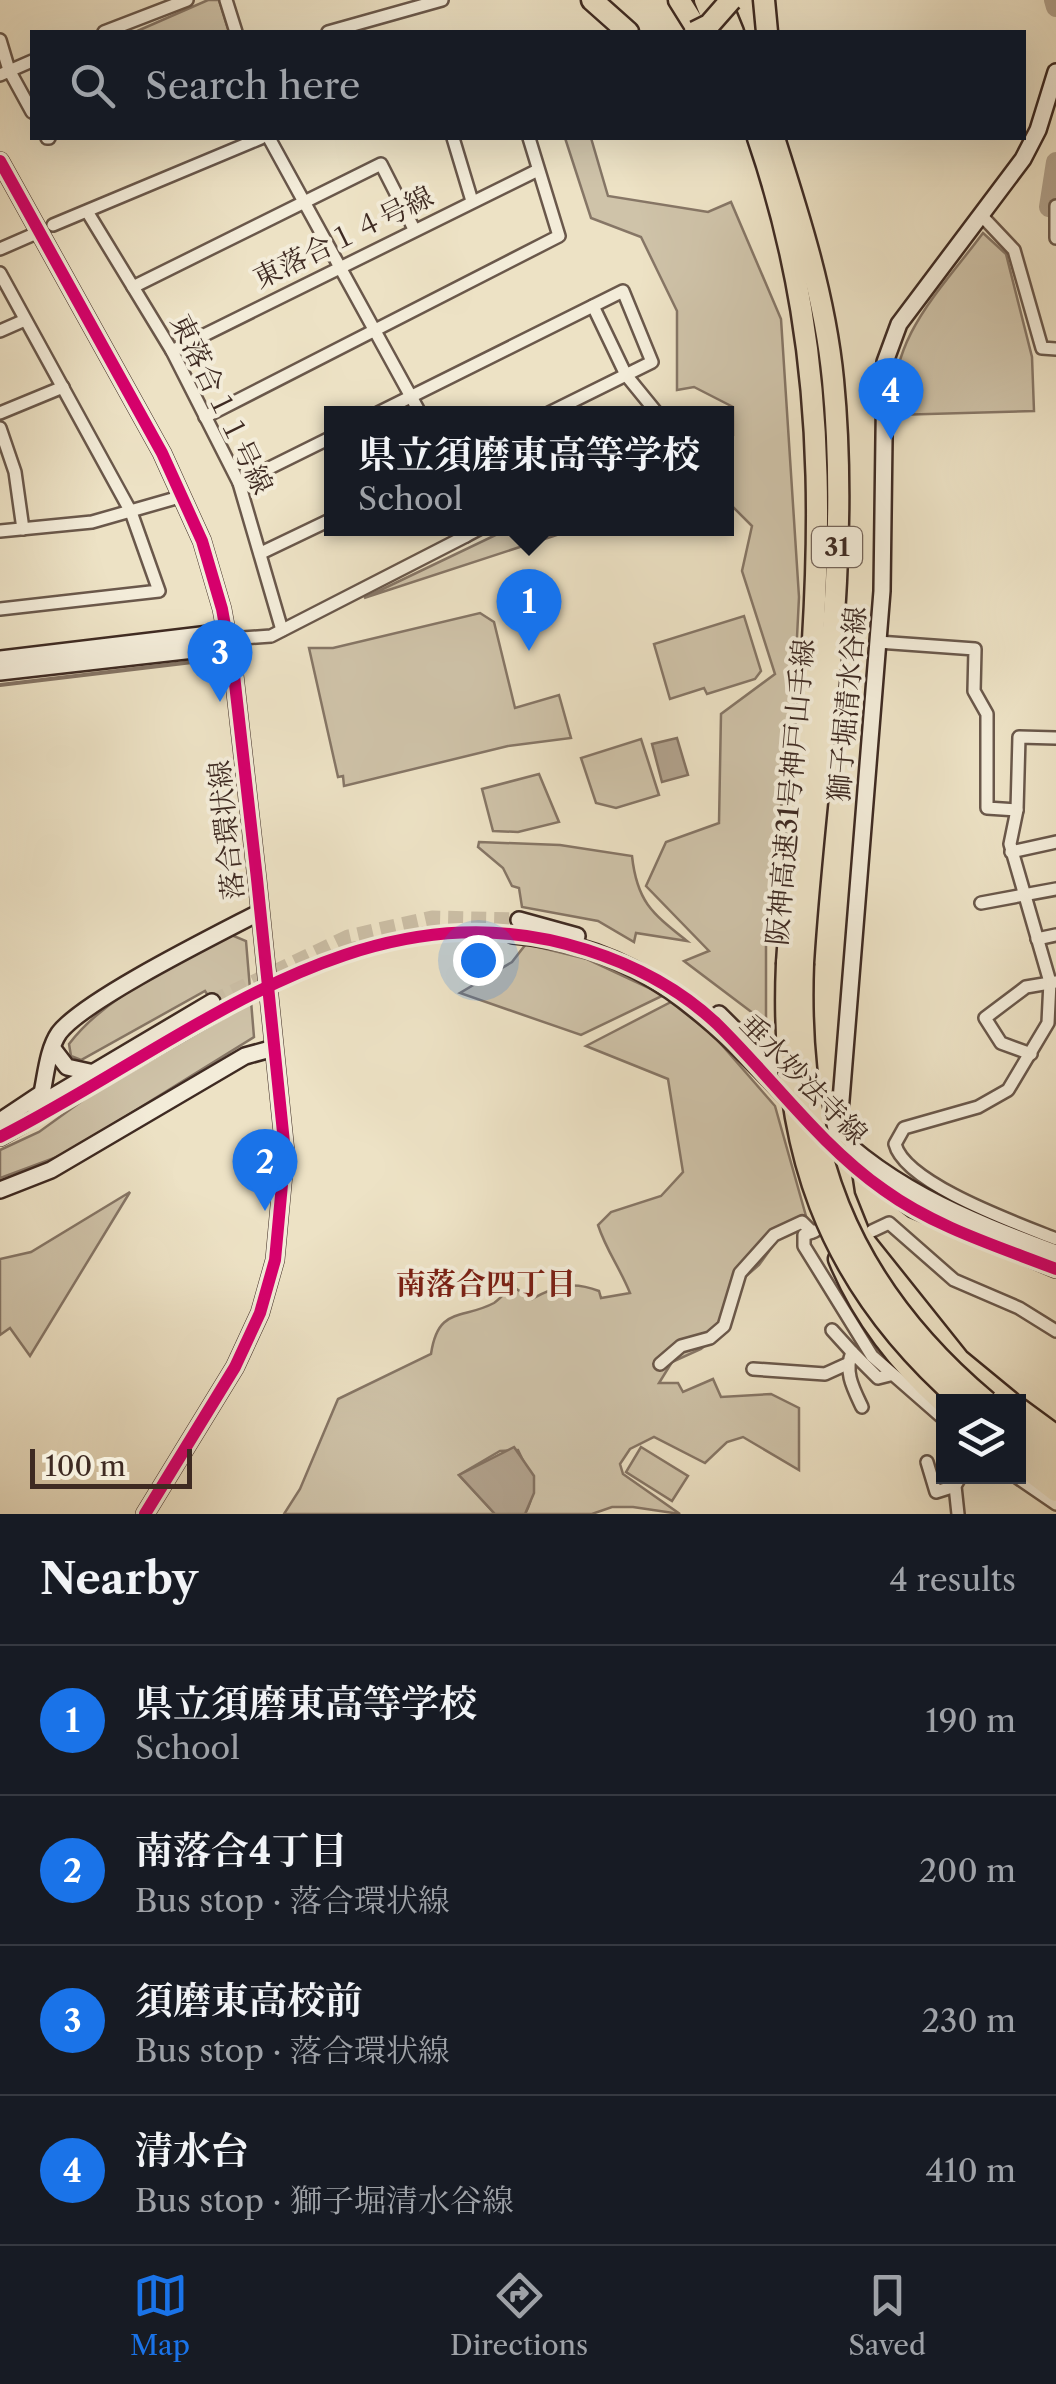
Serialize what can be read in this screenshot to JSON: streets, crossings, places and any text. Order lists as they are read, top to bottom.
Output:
{
  "streets": {
    "highway": ["31", "阪神高速31号神戸山手線"],
    "street": [
      "東落合１４号線",
      "東落合１１号線",
      "獅子堀清水谷線",
      "落合環状線",
      "垂水妙法寺線"
    ]
  },
  "crossings": [
    ["東落合１４号線", "東落合１１号線"],
    ["31", "阪神高速31号神戸山手線"],
    ["獅子堀清水谷線", "垂水妙法寺線"]
  ],
  "districts": ["南落合四丁目"],
  "scale_bar": "100 m",
  "page": {
    "search": "Search here",
    "pins": [
      "4",
      "1",
      "3",
      "2"
    ],
    "popup": ["県立須磨東高等学校", "School"],
    "scale": "100 m",
    "heading": ["Nearby", "4 results"],
    "list": [
      {
        "mark": "1",
        "name": "県立須磨東高等学校",
        "note": "School",
        "value": "190 m"
      },
      {
        "mark": "2",
        "name": "南落合4丁目",
        "note": "Bus stop · 落合環状線",
        "value": "200 m"
      },
      {
        "mark": "3",
        "name": "須磨東高校前",
        "note": "Bus stop · 落合環状線",
        "value": "230 m"
      },
      {
        "mark": "4",
        "name": "清水台",
        "note": "Bus stop · 獅子堀清水谷線",
        "value": "410 m"
      }
    ],
    "nav": ["Map", "Directions", "Saved"]
  }
}
